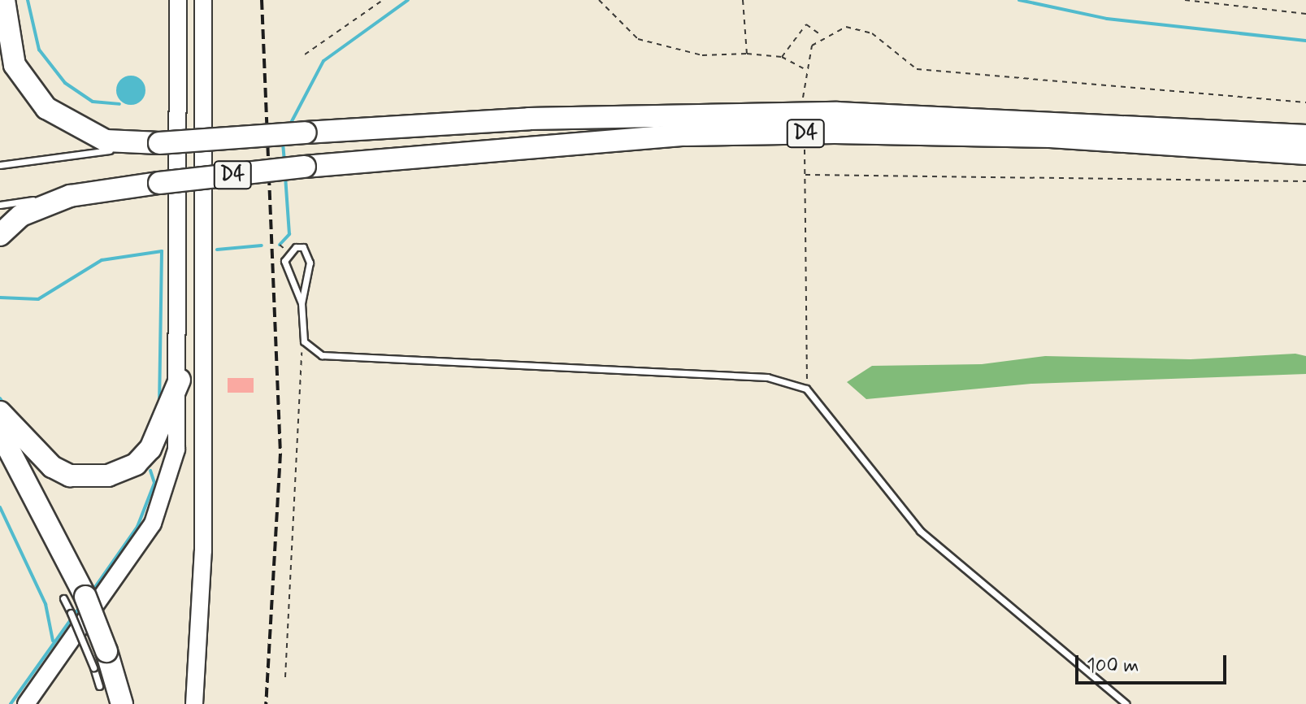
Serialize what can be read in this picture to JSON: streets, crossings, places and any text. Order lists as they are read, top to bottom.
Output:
{
  "streets": {
    "highway": ["D4"]
  },
  "scale_bar": "100 m"
}
